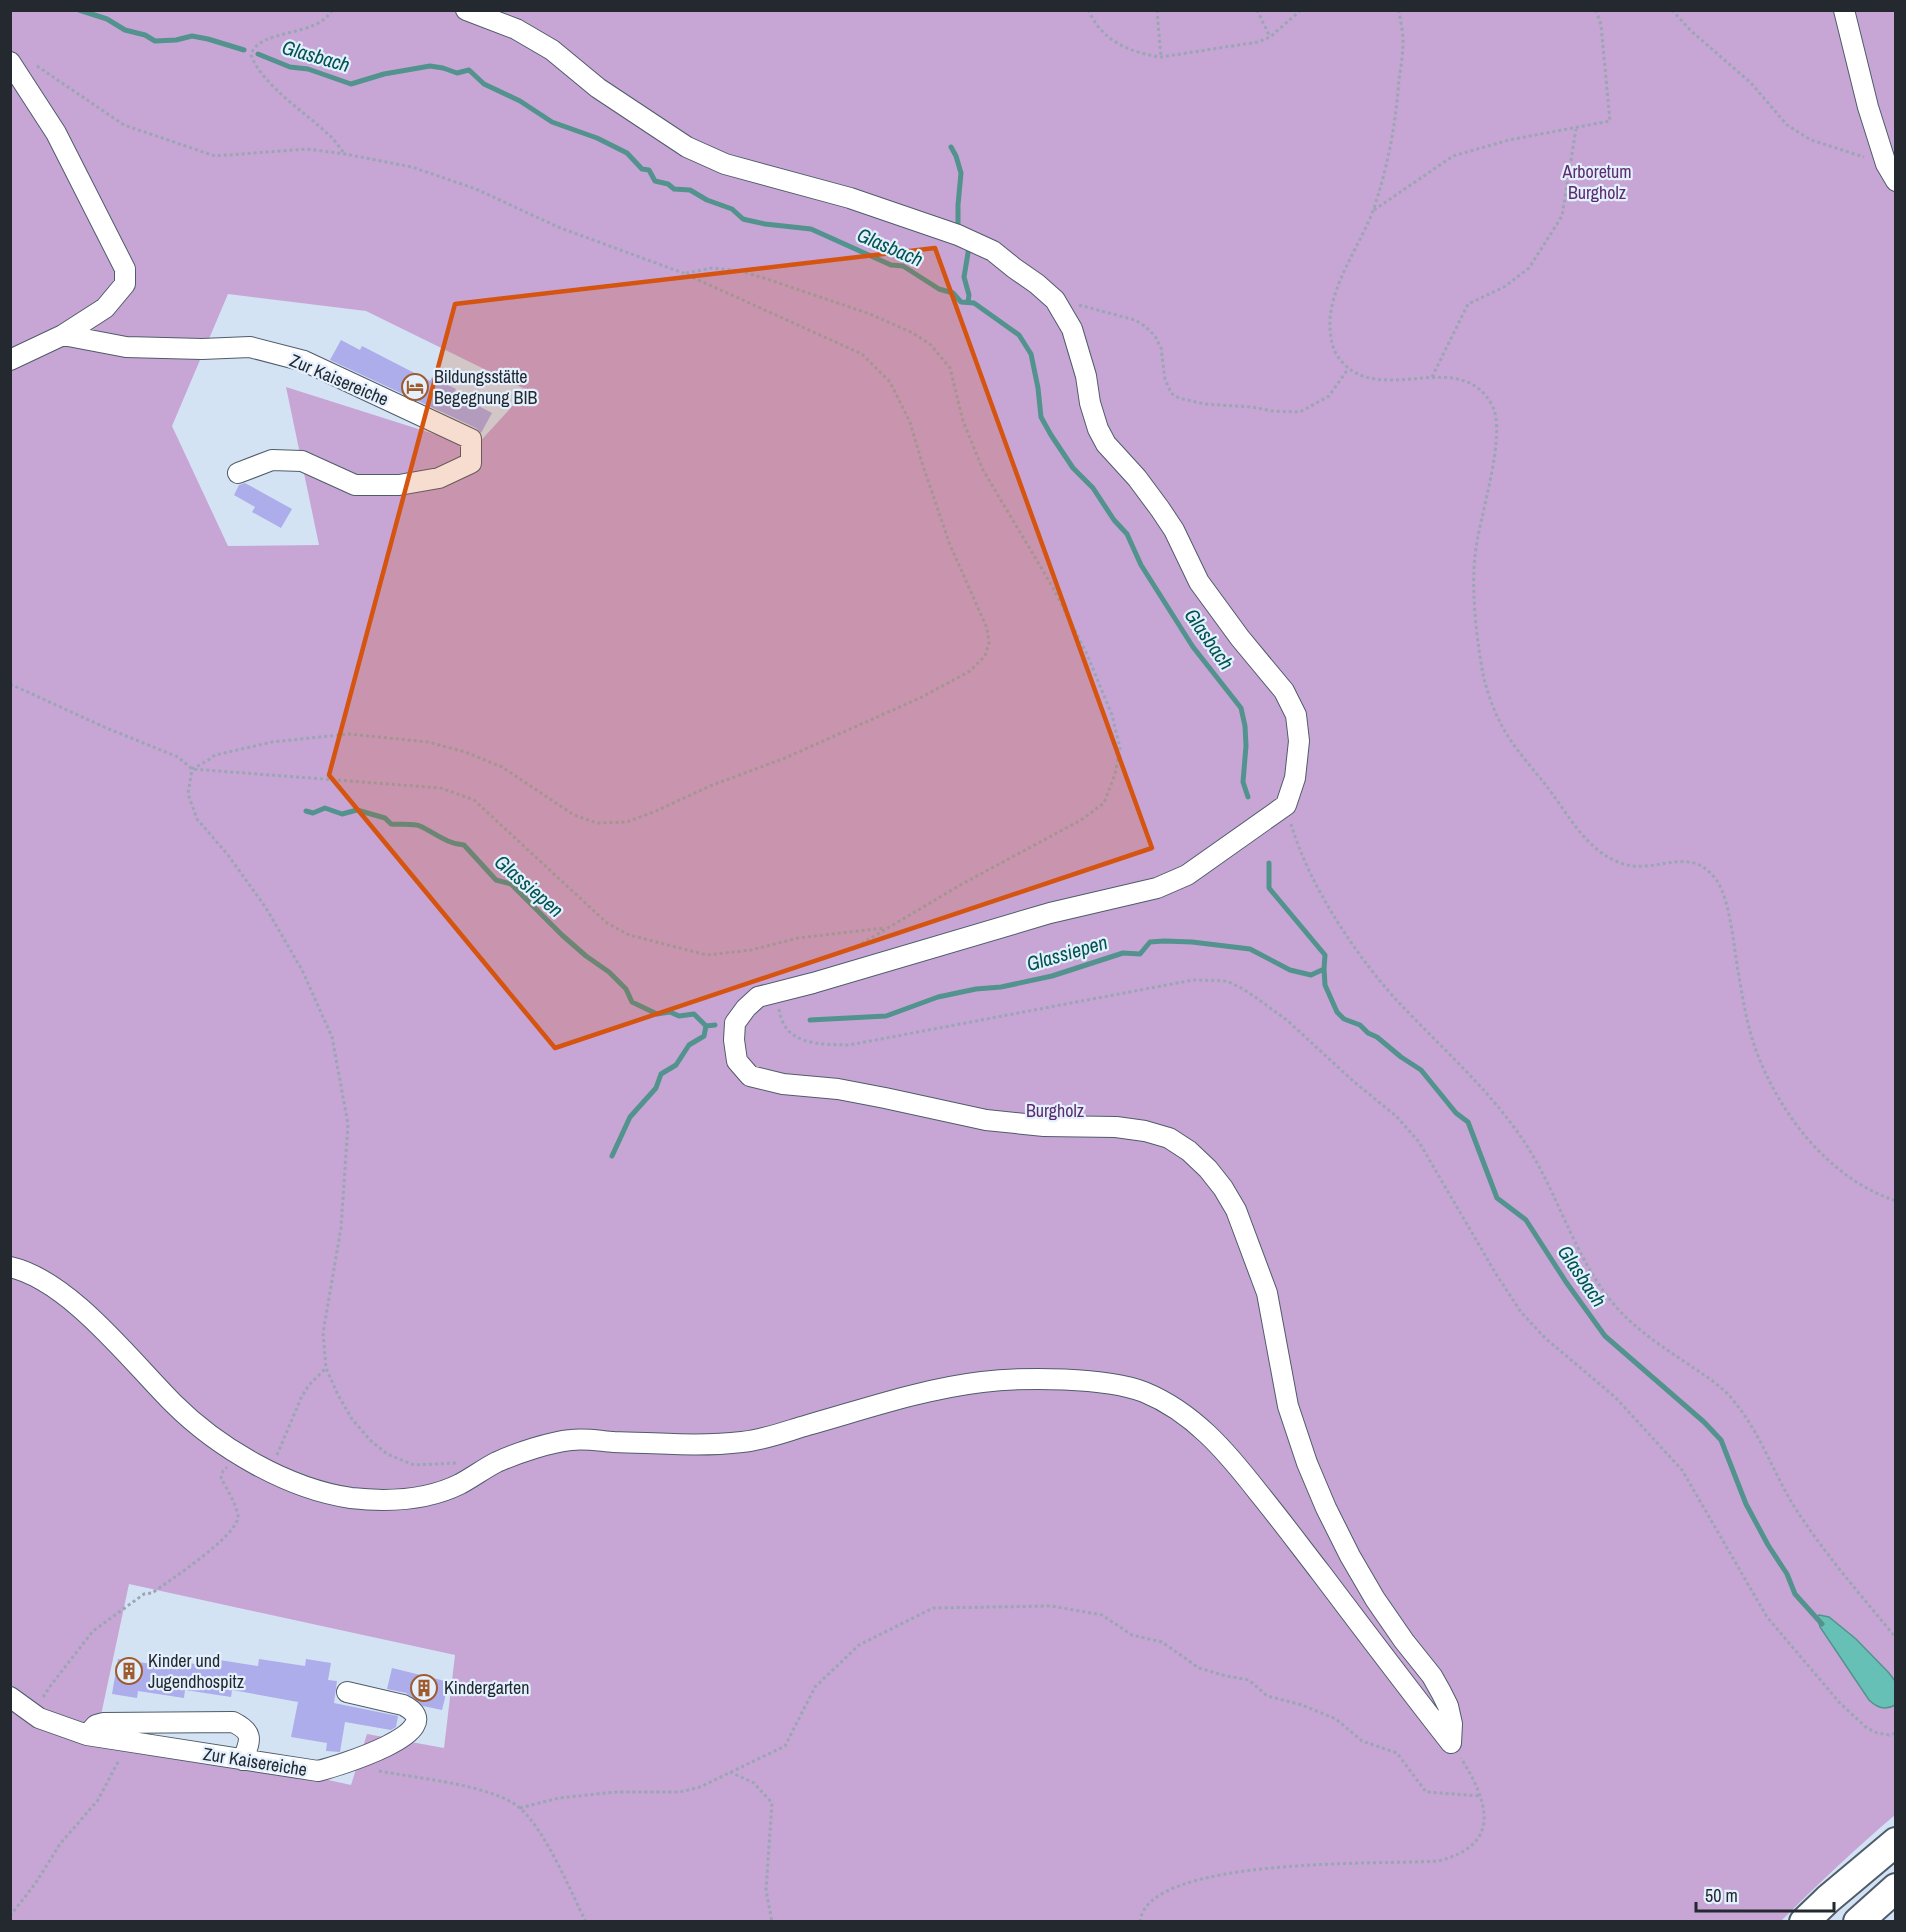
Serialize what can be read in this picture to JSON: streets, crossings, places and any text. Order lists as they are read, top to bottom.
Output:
{
  "streets": {
    "street": ["Zur Kaisereiche"]
  },
  "water": ["Glasbach", "Glassiepen"],
  "parks": ["Arboretum Burgholz", "Burgholz"],
  "places": {
    "hotel": ["Bildungsstätte Begegnung BIB"],
    "building": ["Kinder und Jugendhospitz", "Kindergarten"]
  },
  "scale_bar": "50 m"
}
